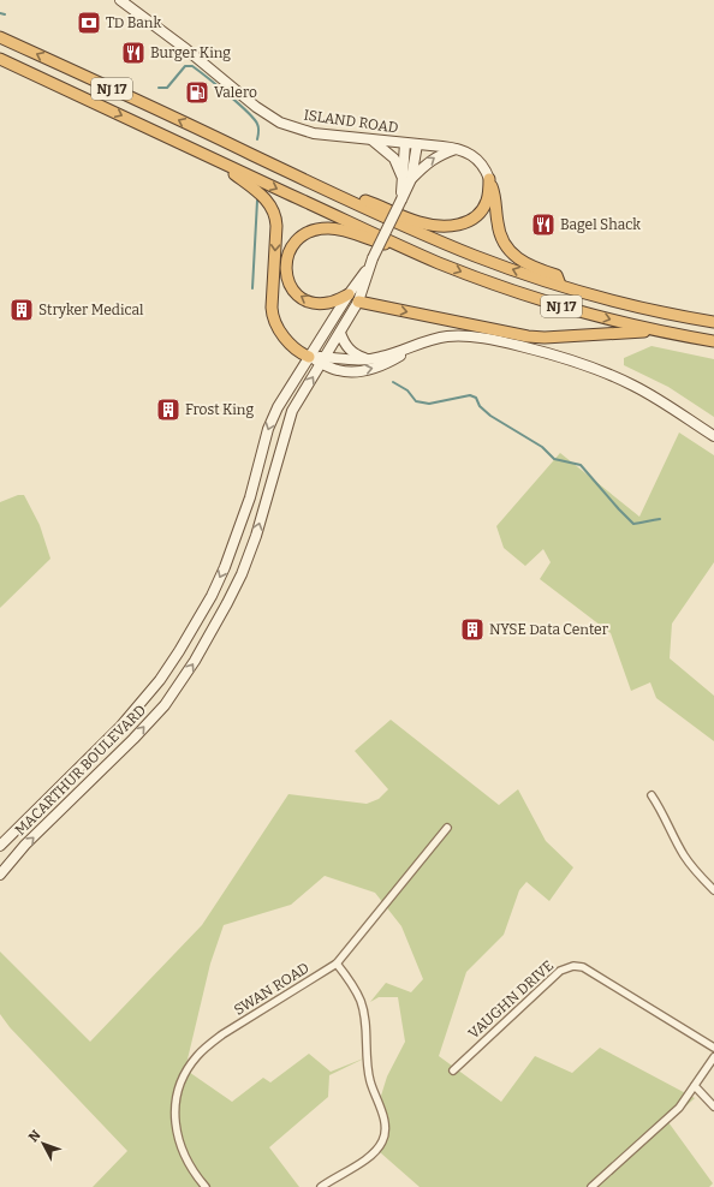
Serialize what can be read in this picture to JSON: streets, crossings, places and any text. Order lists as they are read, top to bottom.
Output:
{
  "streets": {
    "highway": ["NJ 17"],
    "main road": ["ISLAND ROAD", "MACARTHUR BOULEVARD"],
    "street": ["SWAN ROAD", "VAUGHN DRIVE"]
  },
  "crossings": [
    ["ISLAND ROAD", "MACARTHUR BOULEVARD"]
  ],
  "places": {
    "bank": ["TD Bank"],
    "restaurant": ["Burger King", "Bagel Shack"],
    "fuel station": ["Valero"],
    "building": ["Stryker Medical", "Frost King", "NYSE Data Center"]
  },
  "north": "top left"
}
